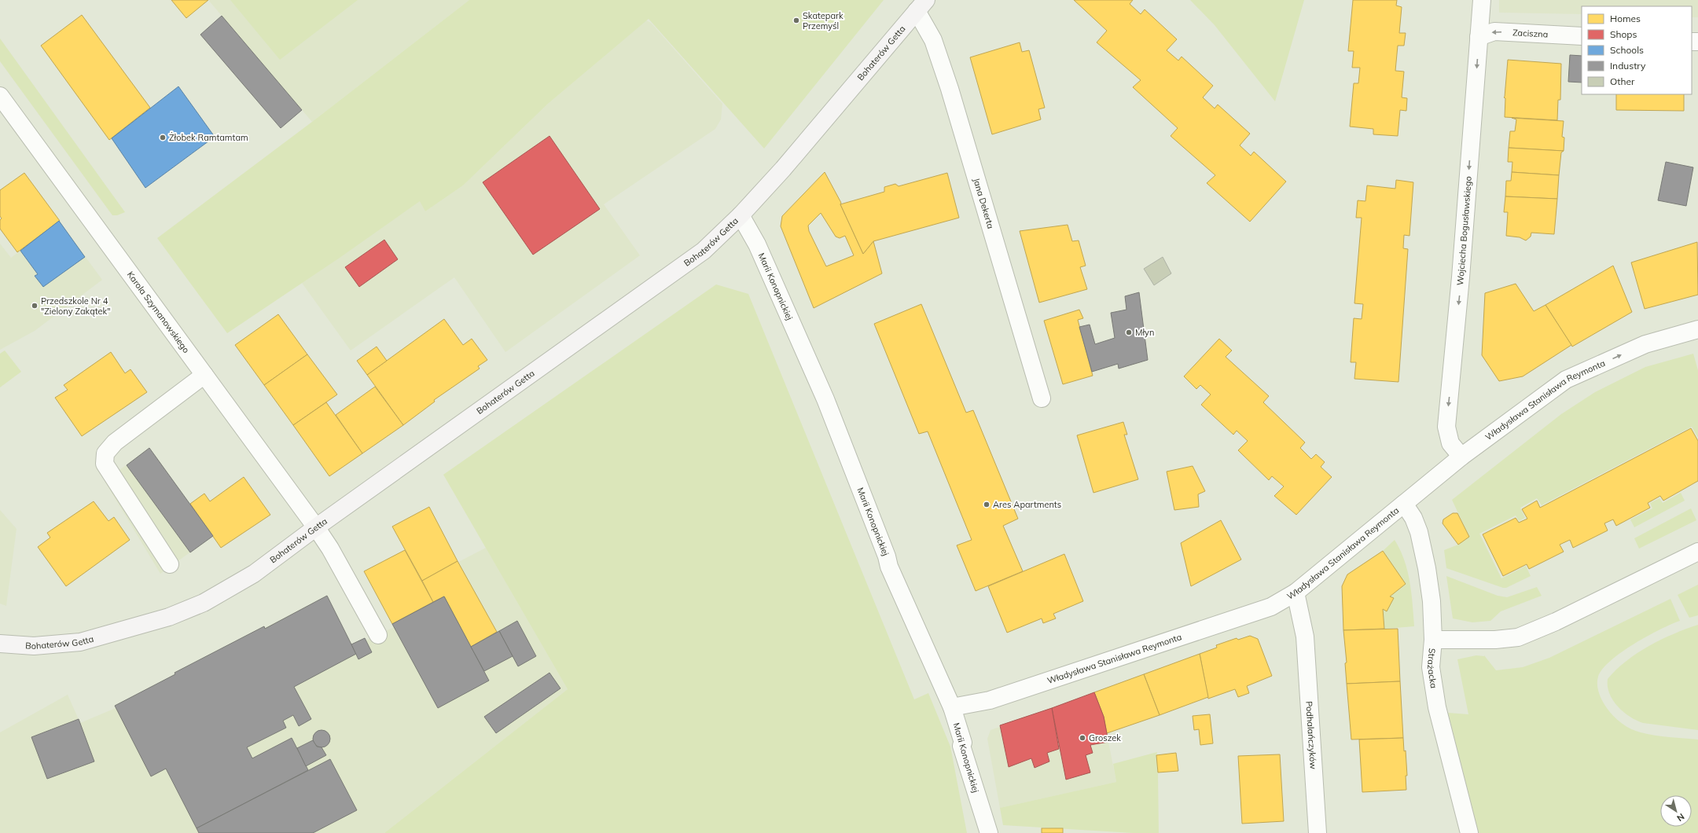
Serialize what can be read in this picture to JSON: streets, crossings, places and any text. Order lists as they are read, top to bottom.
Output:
{
  "streets": {
    "main road": ["Bohaterów Getta"],
    "street": [
      "Zaciszna",
      "Jana Dekerta",
      "Wojciecha Bogusławskiego",
      "Marii Konopnickiej",
      "Karola Szymanowskiego",
      "Władysława Stanisława Reymonta",
      "Strażacka",
      "Podhalańczyków"
    ]
  },
  "crossings": [
    ["Zaciszna", "Wojciecha Bogusławskiego"],
    ["Bohaterów Getta", "Jana Dekerta"],
    ["Bohaterów Getta", "Marii Konopnickiej"],
    ["Bohaterów Getta", "Karola Szymanowskiego"],
    ["Wojciecha Bogusławskiego", "Władysława Stanisława Reymonta"],
    ["Marii Konopnickiej", "Władysława Stanisława Reymonta"],
    ["Władysława Stanisława Reymonta", "Strażacka"],
    ["Władysława Stanisława Reymonta", "Podhalańczyków"]
  ],
  "one_way": ["Zaciszna", "Wojciecha Bogusławskiego"],
  "places": [
    "Skatepark Przemyśl",
    "Żłobek Ramtamtam",
    "Przedszkole Nr 4 \"Zielony Zakątek\"",
    "Młyn",
    "Ares Apartments",
    "Groszek"
  ],
  "legend": [
    "Homes",
    "Shops",
    "Schools",
    "Industry",
    "Other"
  ],
  "north": "bottom right"
}
